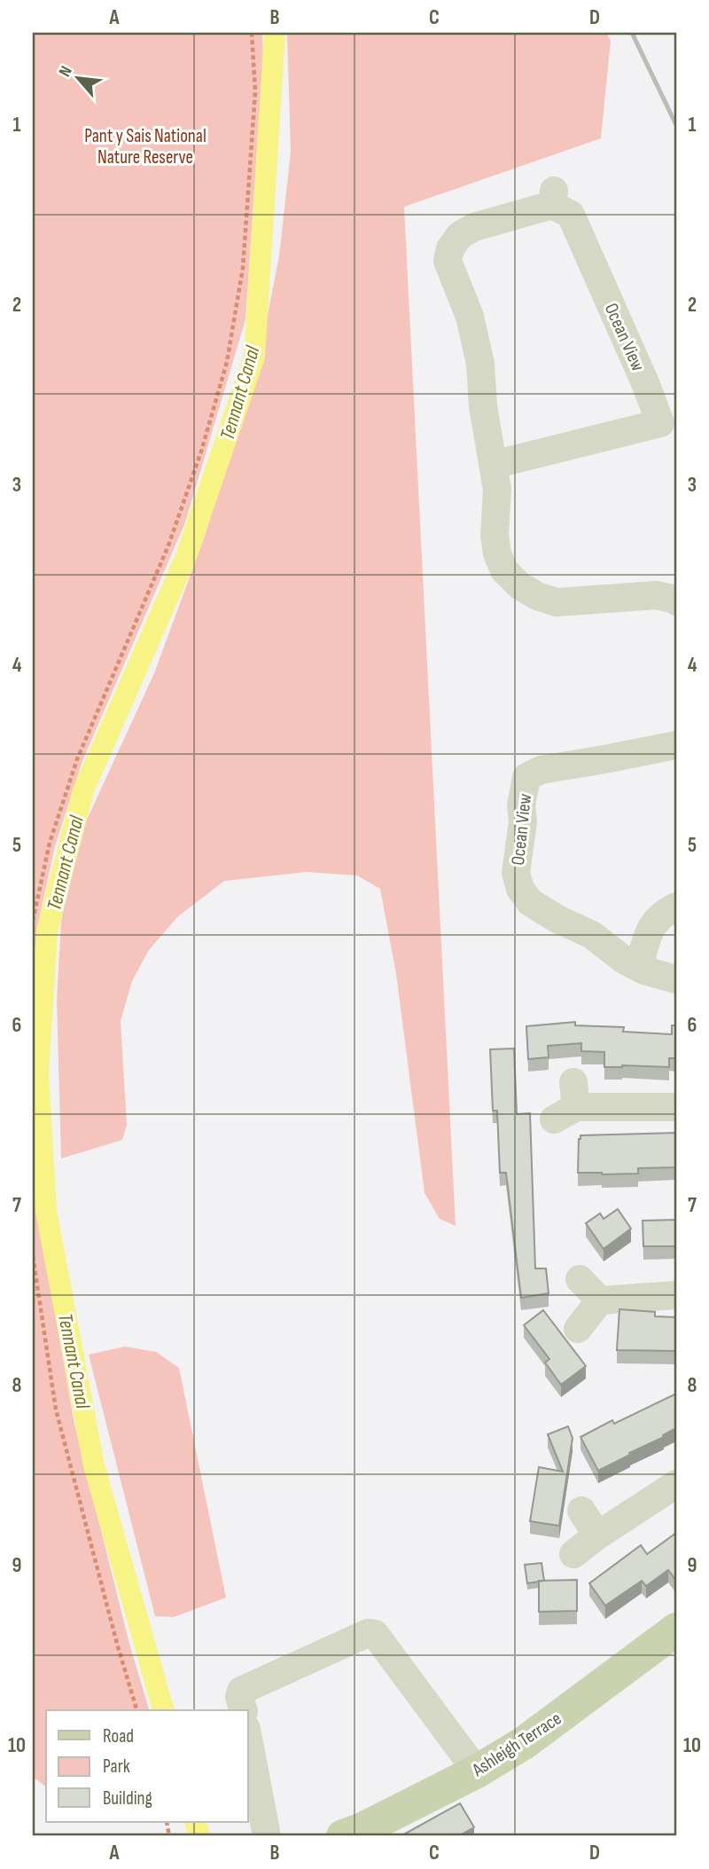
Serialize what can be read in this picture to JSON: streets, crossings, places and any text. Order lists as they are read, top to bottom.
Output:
{
  "streets": {
    "main road": ["Ashleigh Terrace"],
    "street": ["Ocean View"]
  },
  "water": ["Tennant Canal"],
  "parks": ["Pant y Sais National Nature Reserve"],
  "legend": ["Road", "Park", "Building"],
  "north": "top left",
  "grid": {
    "columns": [
      "A",
      "B",
      "C",
      "D"
    ],
    "rows": [
      "1",
      "2",
      "3",
      "4",
      "5",
      "6",
      "7",
      "8",
      "9",
      "10"
    ]
  }
}
